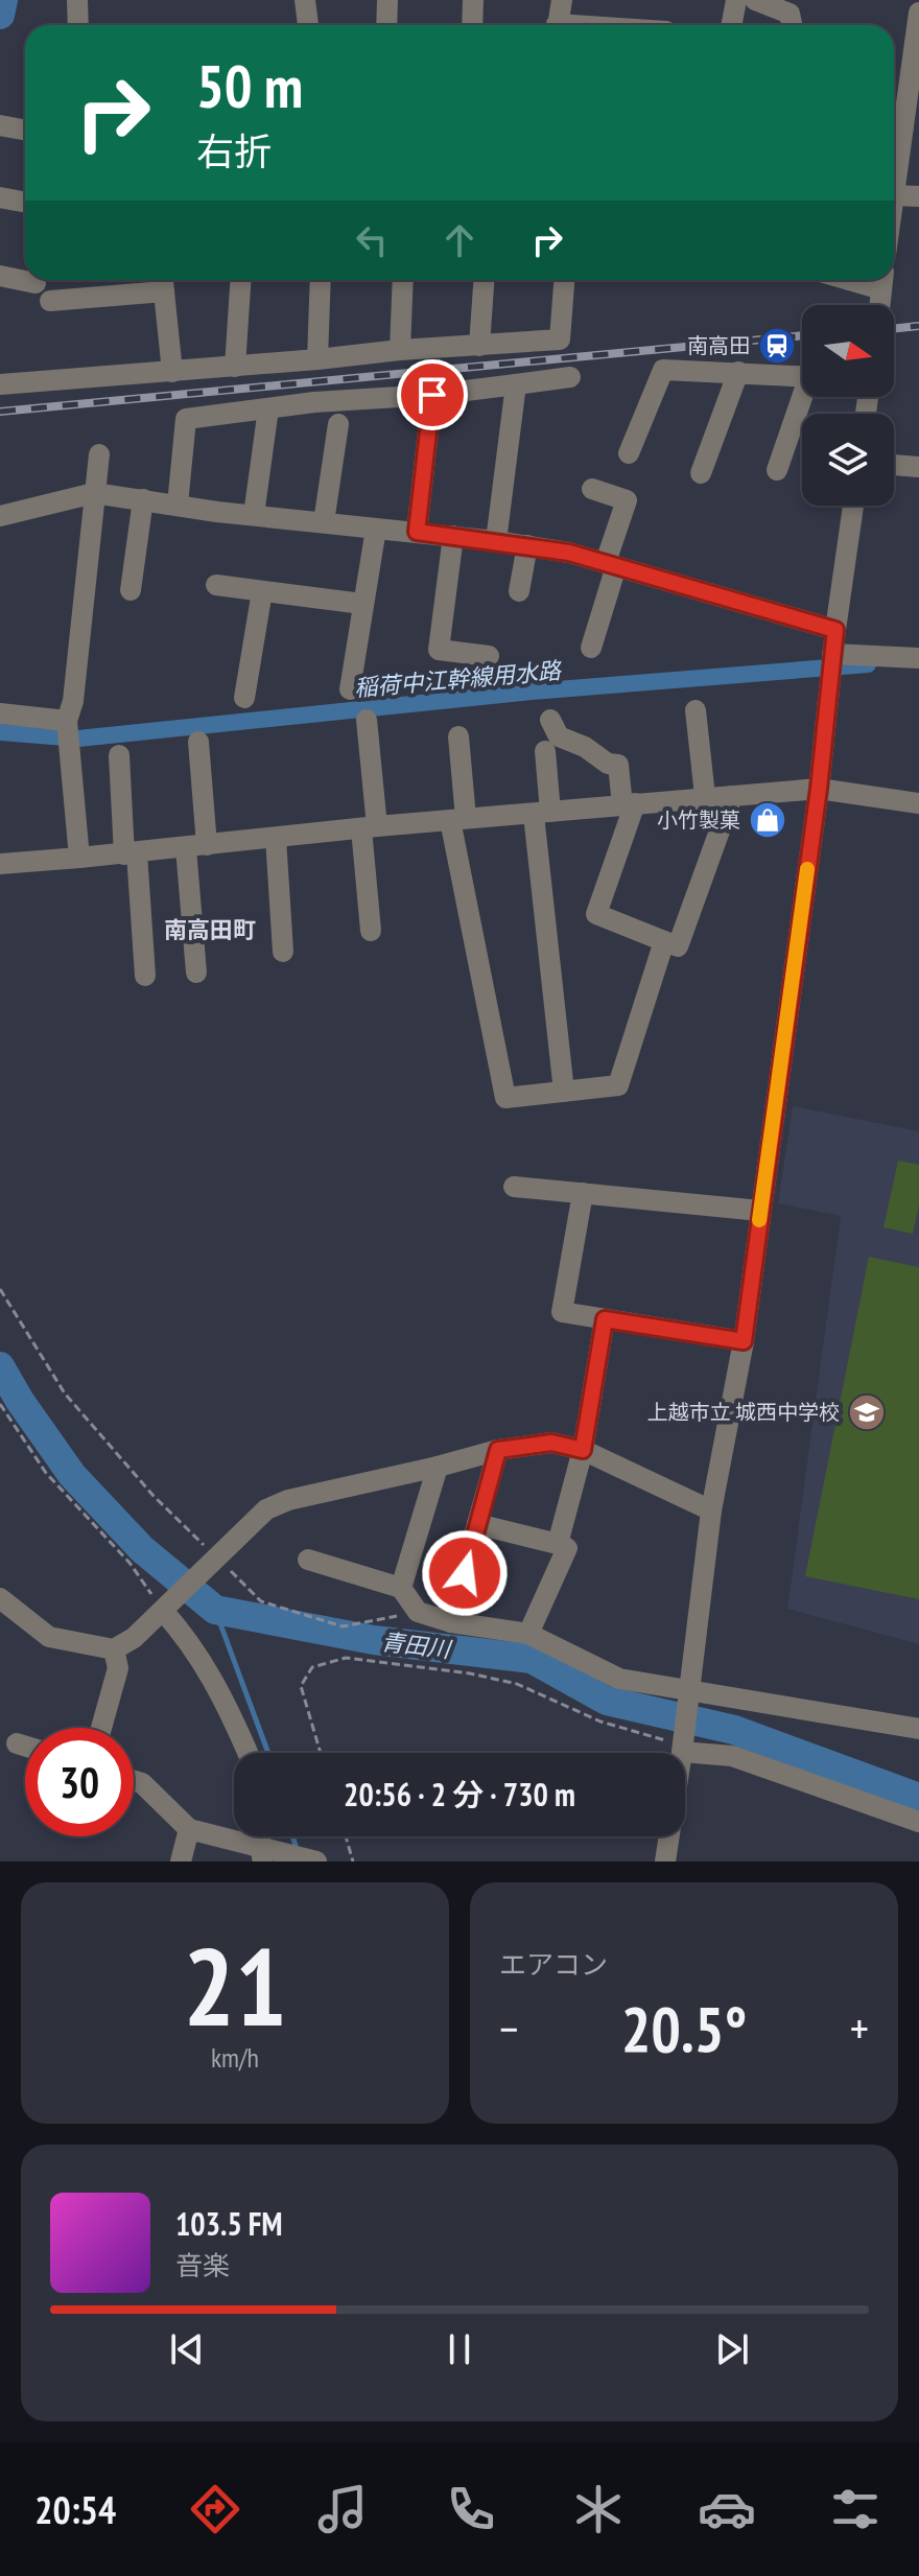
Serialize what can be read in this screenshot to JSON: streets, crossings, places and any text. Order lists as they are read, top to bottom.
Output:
{
  "districts": ["南高田町"],
  "water": ["稲荷中江幹線用水路", "青田川"],
  "places": {
    "station": ["南高田"],
    "shop": ["小竹製菓"],
    "school or university": ["上越市立 城西中学校"]
  },
  "north": "right",
  "page": {
    "turn": ["50 m", "右折"],
    "limit": "30",
    "trip": "20:56 · 2 分 · 730 m",
    "tile": [
      ["21", "km/h"],
      "エアコン"
    ],
    "heat": ["−", "20.5°", "+"],
    "song": ["103.5 FM", "音楽"],
    "tabs": "20:54"
  }
}
